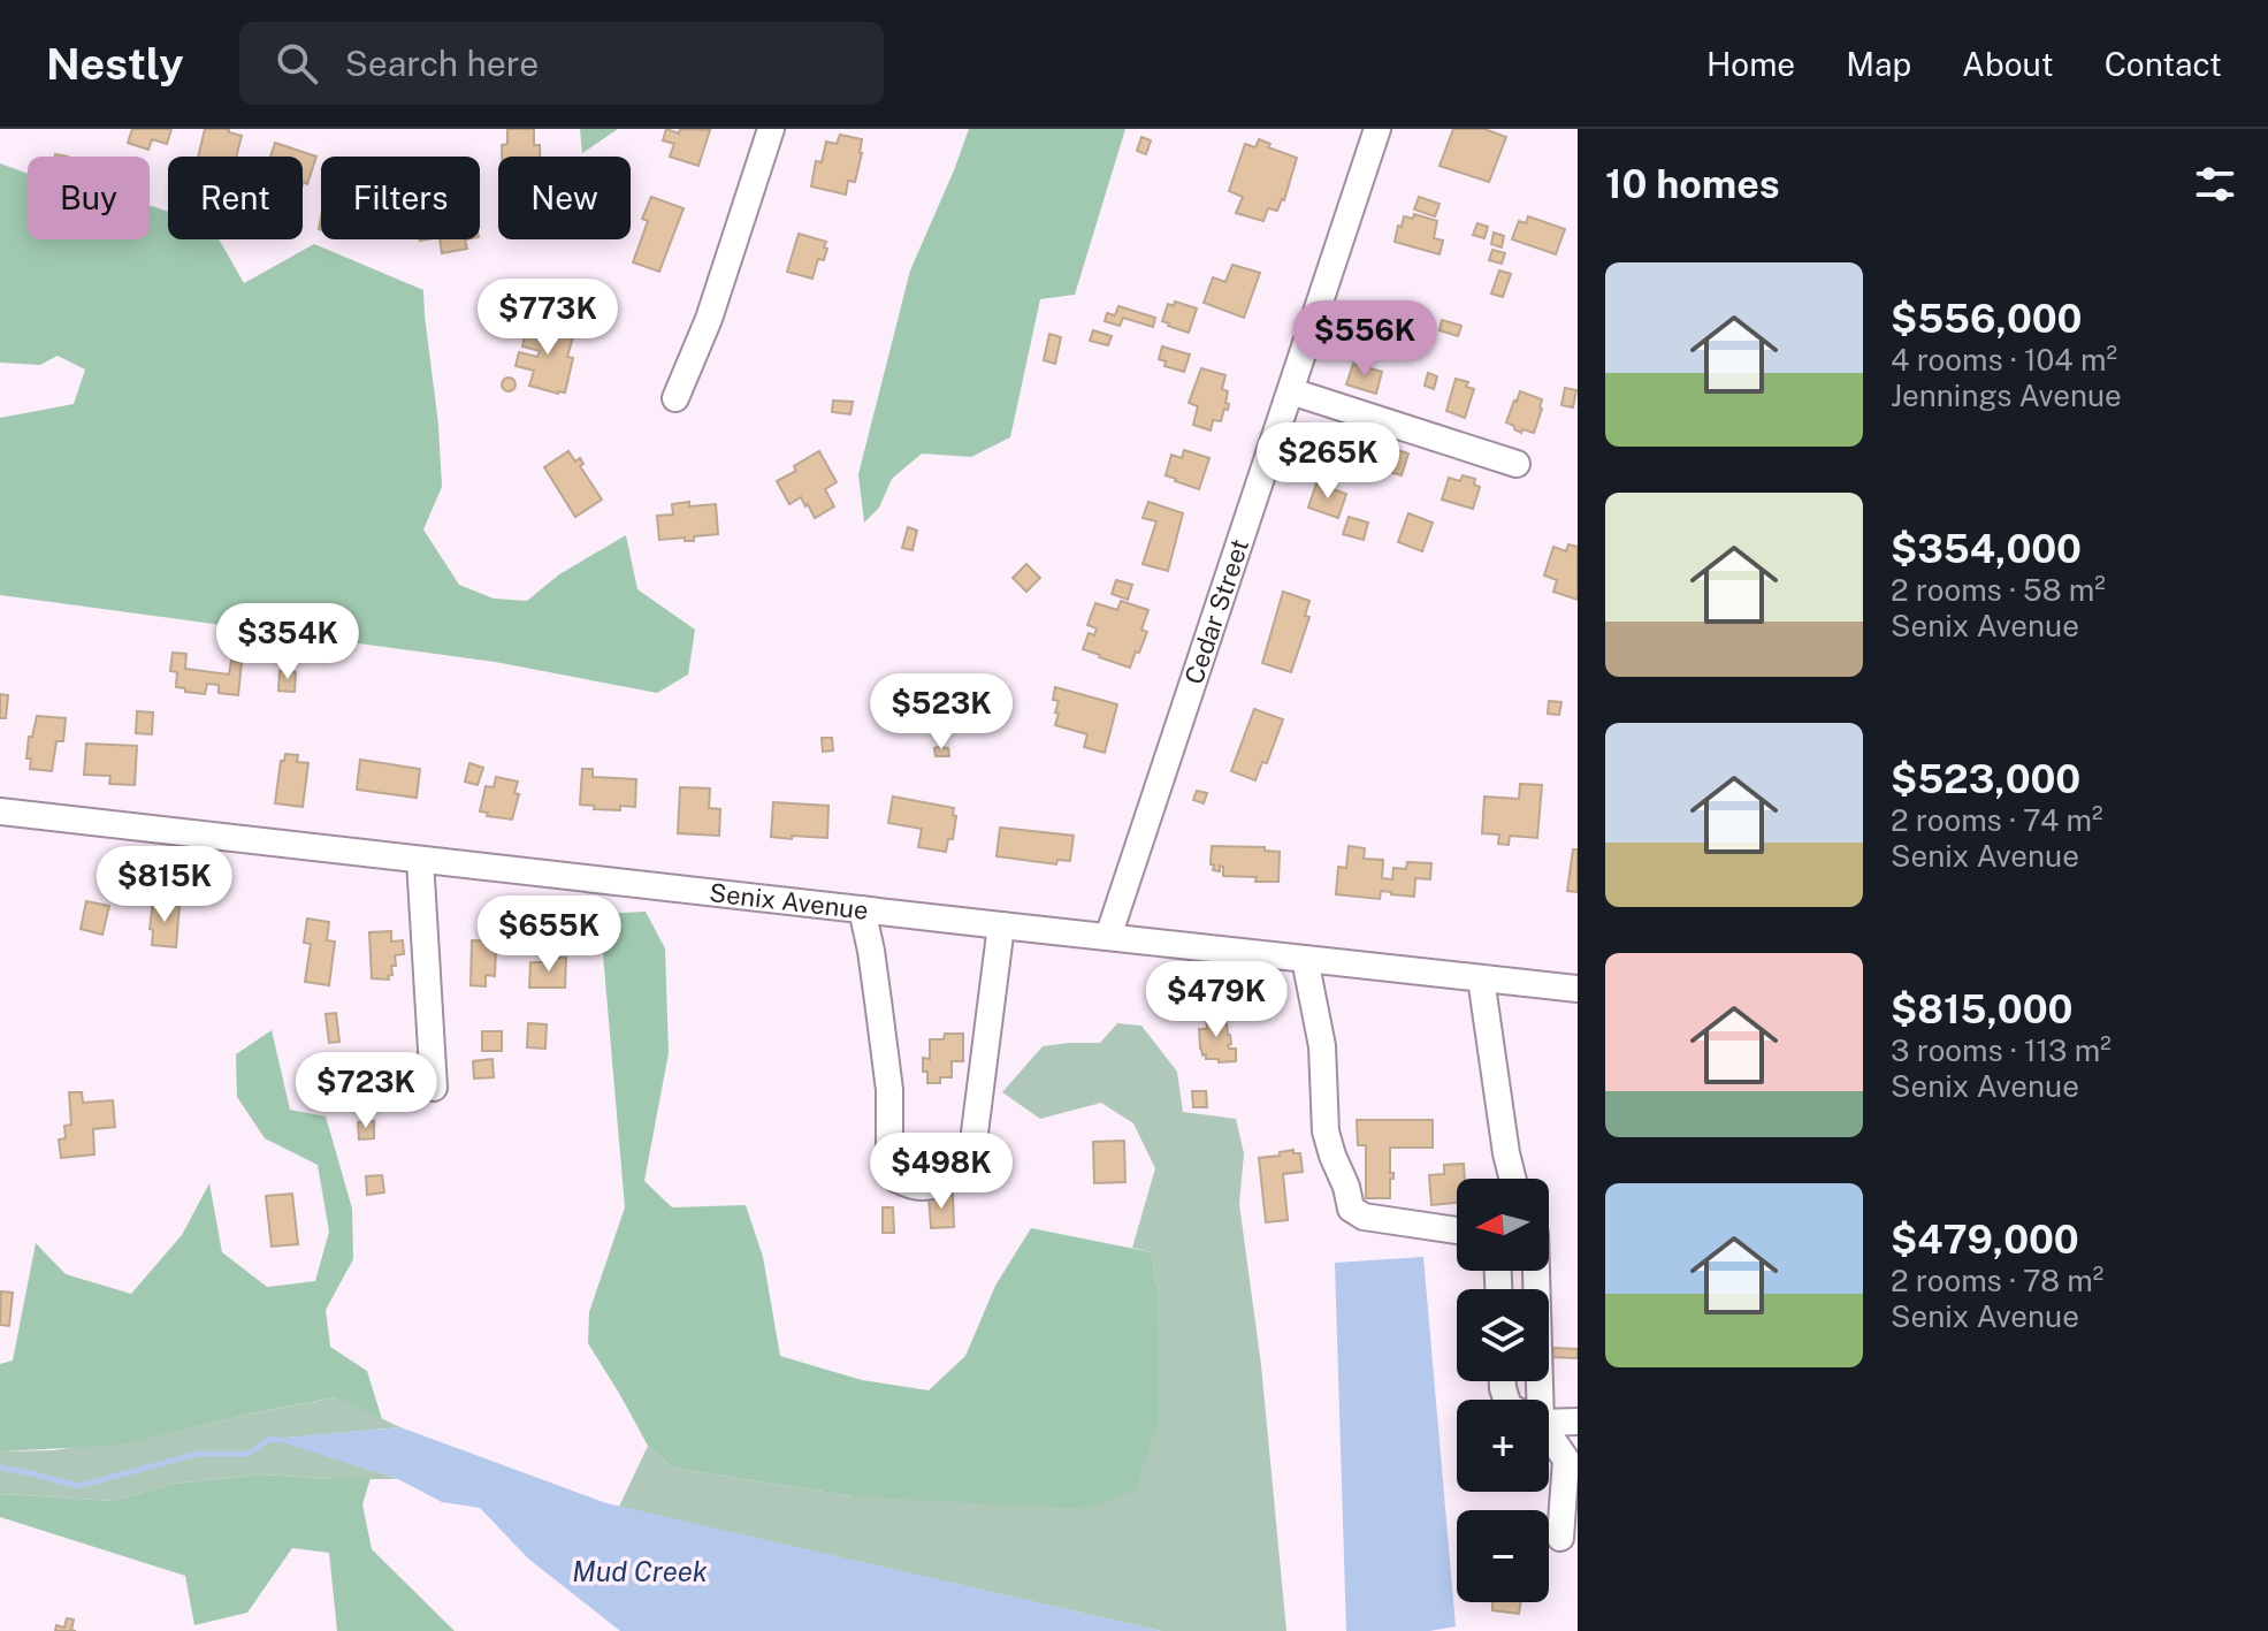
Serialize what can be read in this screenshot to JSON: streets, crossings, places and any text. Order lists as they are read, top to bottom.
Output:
{
  "streets": {
    "street": ["Cedar Street", "Senix Avenue"]
  },
  "crossings": [
    ["Cedar Street", "Senix Avenue"]
  ],
  "water": ["Mud Creek"],
  "north": "left",
  "page": {
    "header": "Nestly",
    "search": "Search here",
    "nav": [
      "Home",
      "Map",
      "About",
      "Contact"
    ],
    "heading": "10 homes",
    "chip": [
      "Buy",
      "Rent",
      "Filters",
      "New"
    ],
    "list": [
      {
        "name": "$556,000",
        "note": "4 rooms · 104 m² · Jennings Avenue"
      },
      {
        "name": "$354,000",
        "note": "2 rooms · 58 m² · Senix Avenue"
      },
      {
        "name": "$523,000",
        "note": "2 rooms · 74 m² · Senix Avenue"
      },
      {
        "name": "$815,000",
        "note": "3 rooms · 113 m² · Senix Avenue"
      },
      {
        "name": "$479,000",
        "note": "2 rooms · 78 m² · Senix Avenue"
      }
    ],
    "price": [
      "$773K",
      "$556K",
      "$265K",
      "$354K",
      "$523K",
      "$815K",
      "$655K",
      "$479K",
      "$723K",
      "$498K"
    ],
    "map_buttons": ["+", "−"]
  }
}
